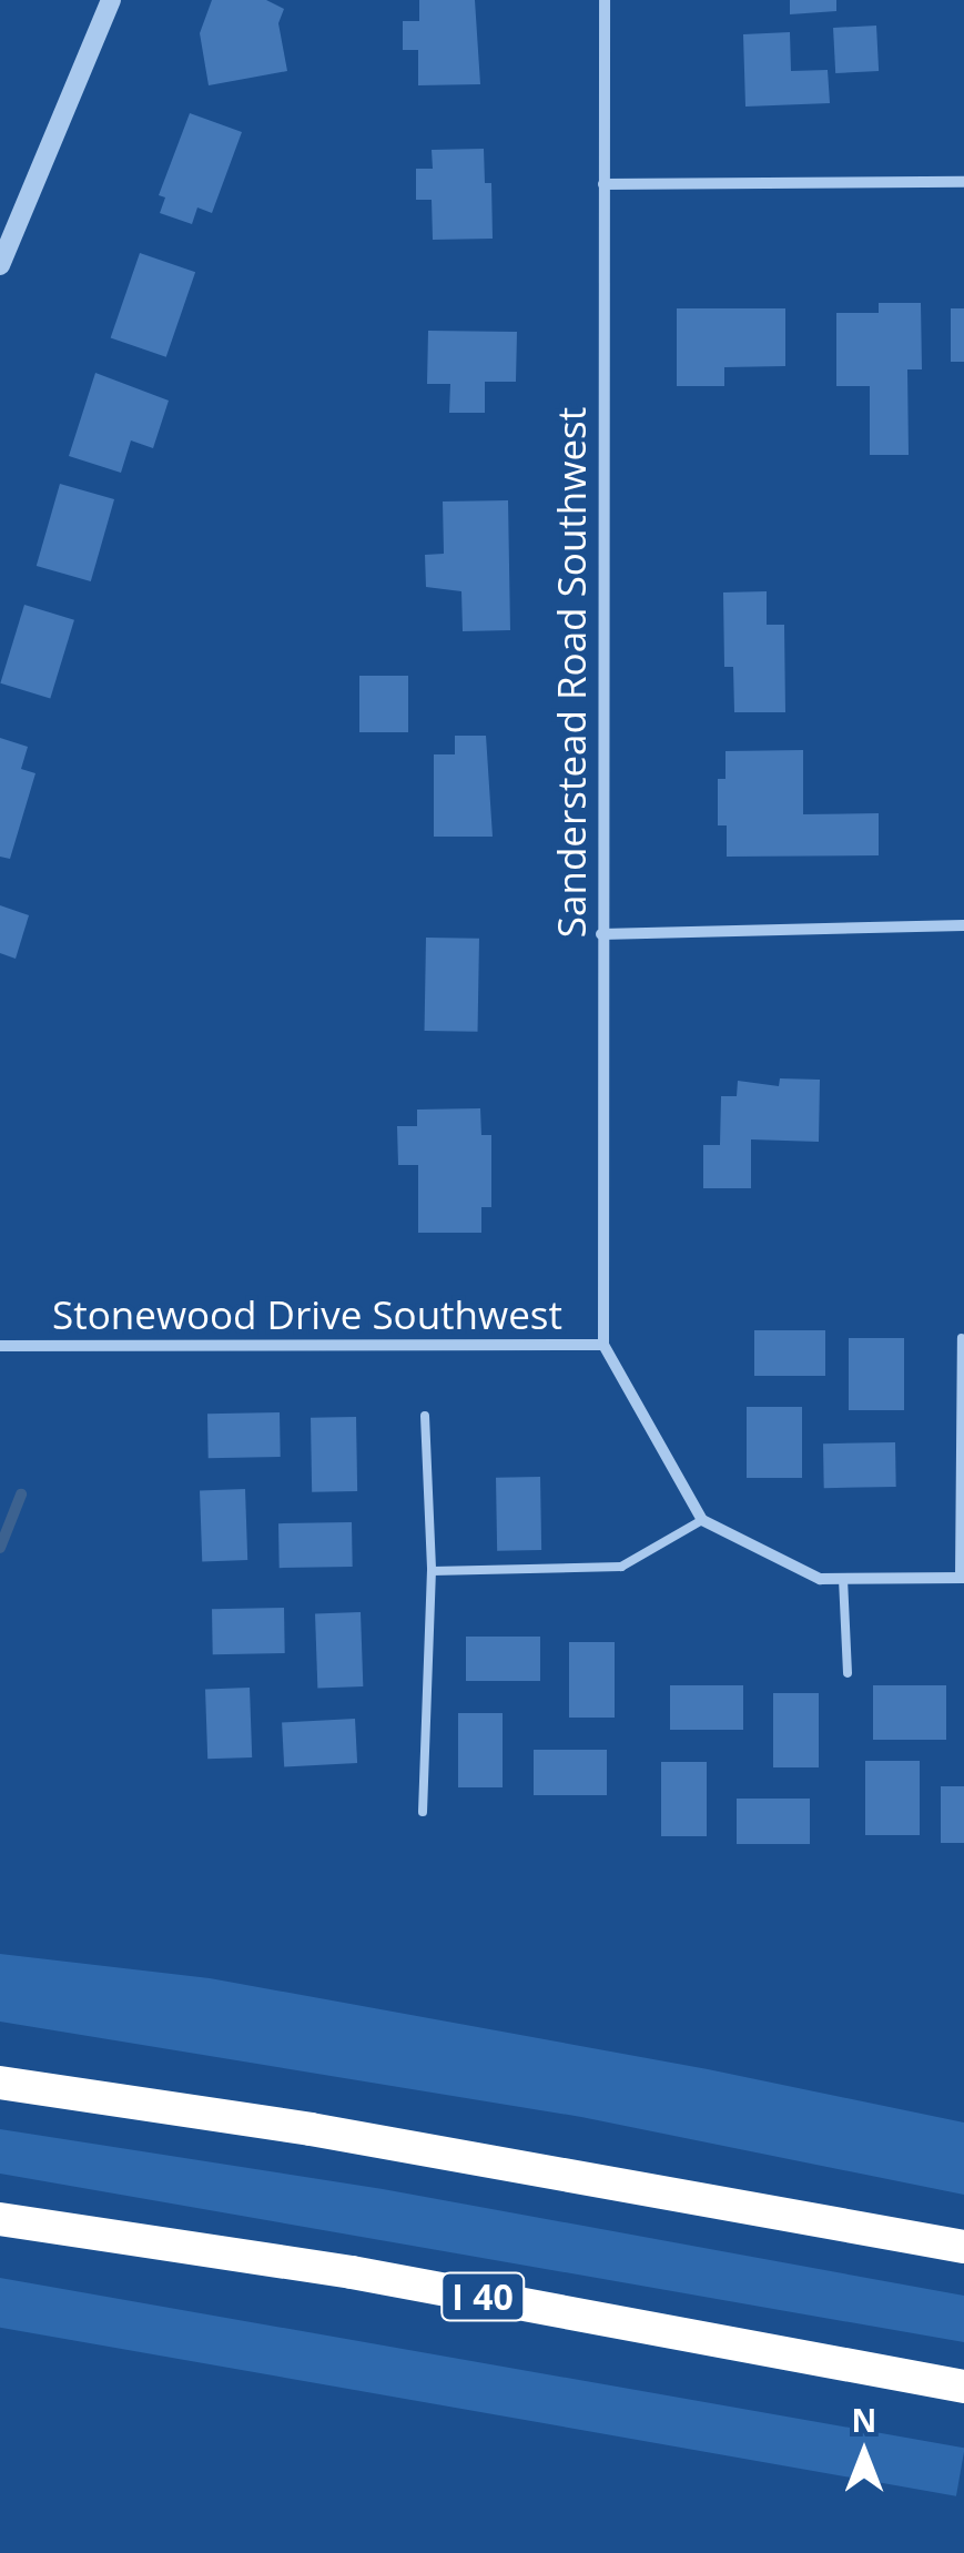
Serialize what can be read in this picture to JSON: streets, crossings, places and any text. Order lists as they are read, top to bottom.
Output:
{
  "streets": {
    "highway": ["I 40"],
    "street": ["Sanderstead Road Southwest", "Stonewood Drive Southwest"]
  },
  "crossings": [
    ["Sanderstead Road Southwest", "Stonewood Drive Southwest"]
  ],
  "north": "top"
}
